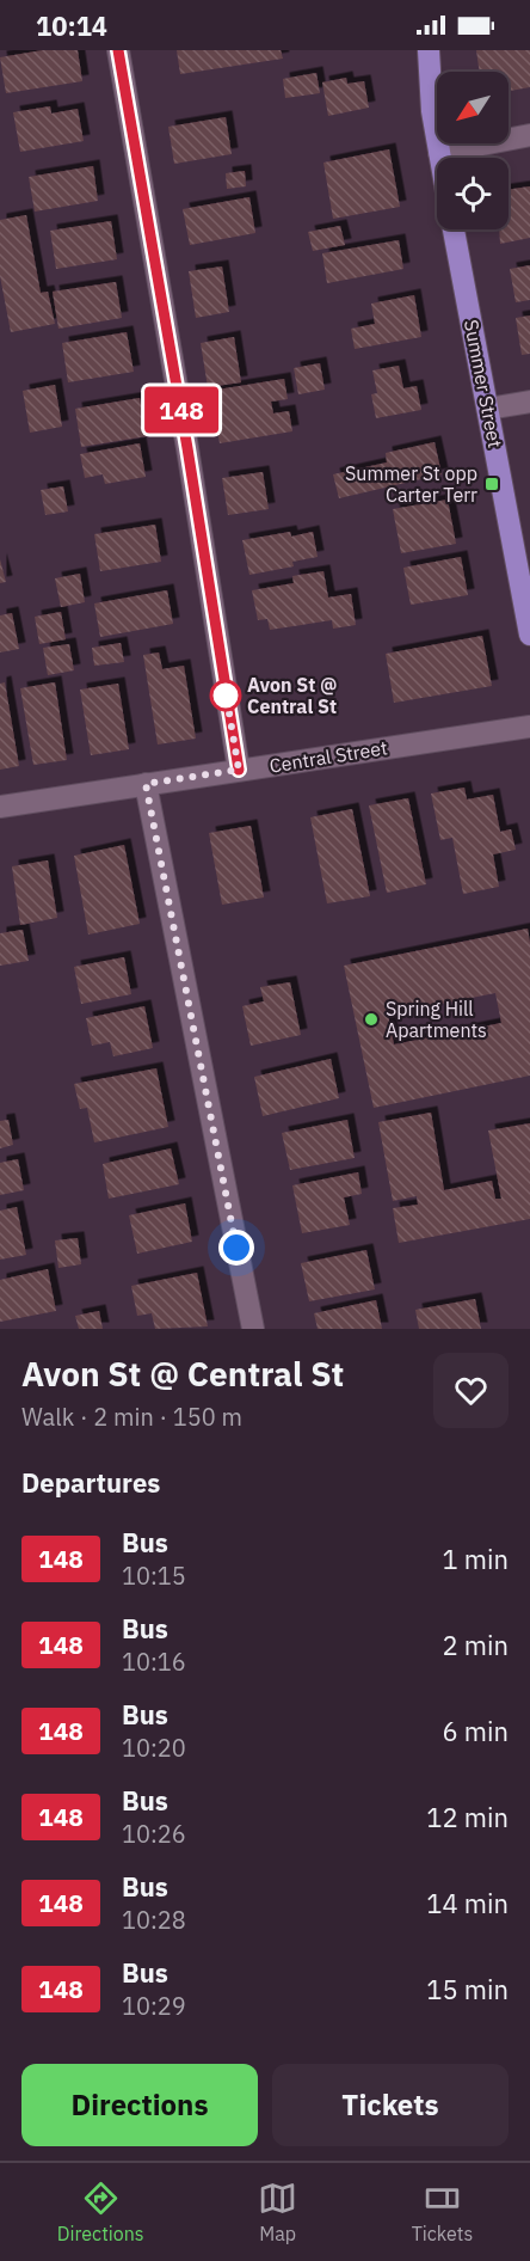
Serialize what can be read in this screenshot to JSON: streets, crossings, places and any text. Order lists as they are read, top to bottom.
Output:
{
  "streets": {
    "main road": ["Summer Street"],
    "street": ["Central Street"]
  },
  "places": {
    "transit": ["Summer St opp Carter Terr"],
    "other": ["Avon St @ Central St", "Spring Hill Apartments"]
  },
  "lines": ["bus line 148"],
  "north": "bottom left",
  "page": {
    "status": "10:14",
    "on_map": "148",
    "heading": [
      ["Avon St @ Central St", "Walk · 2 min · 150 m"],
      "Departures"
    ],
    "list": [
      {
        "mark": "148",
        "name": "Bus",
        "note": "10:15",
        "value": "1 min"
      },
      {
        "mark": "148",
        "name": "Bus",
        "note": "10:16",
        "value": "2 min"
      },
      {
        "mark": "148",
        "name": "Bus",
        "note": "10:20",
        "value": "6 min"
      },
      {
        "mark": "148",
        "name": "Bus",
        "note": "10:26",
        "value": "12 min"
      },
      {
        "mark": "148",
        "name": "Bus",
        "note": "10:28",
        "value": "14 min"
      },
      {
        "mark": "148",
        "name": "Bus",
        "note": "10:29",
        "value": "15 min"
      }
    ],
    "buttons": ["Directions", "Tickets"],
    "tabs": ["Directions", "Map", "Tickets"]
  }
}
